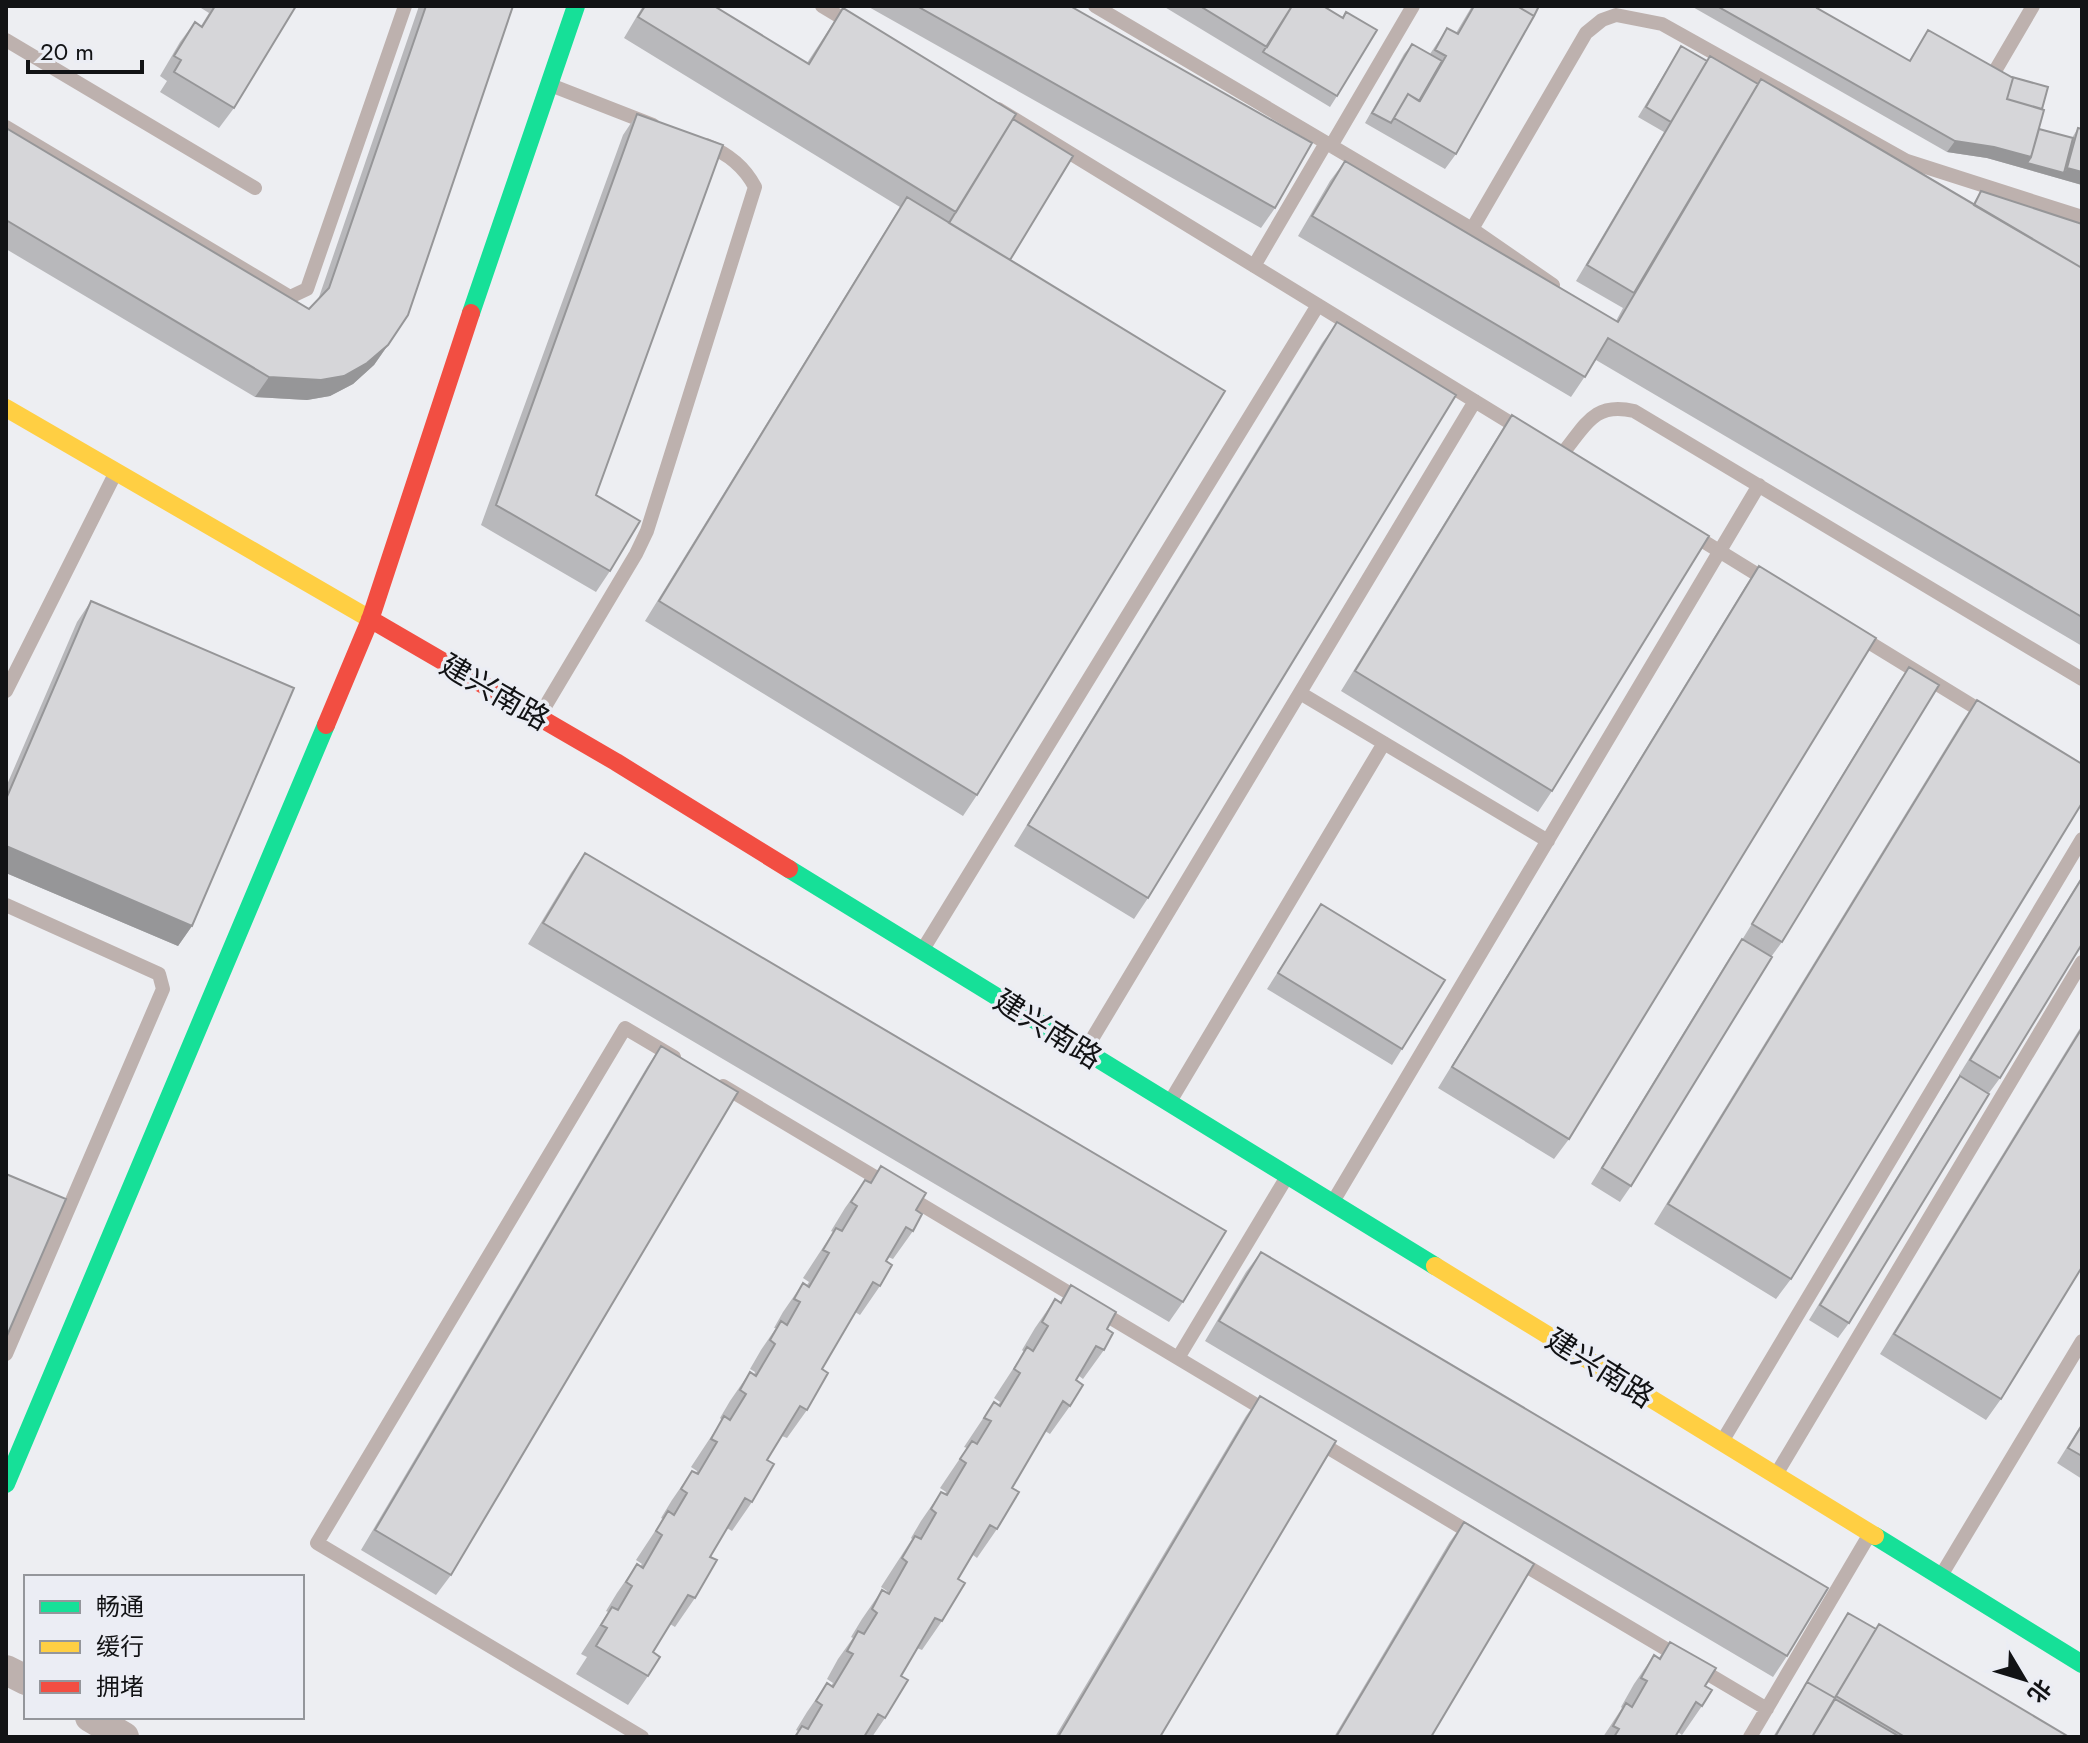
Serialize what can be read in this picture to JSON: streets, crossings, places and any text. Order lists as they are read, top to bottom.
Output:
{
  "streets": {
    "street": ["建兴南路"]
  },
  "legend": ["畅通", "缓行", "拥堵"],
  "scale_bar": "20 m",
  "north": "bottom right"
}
